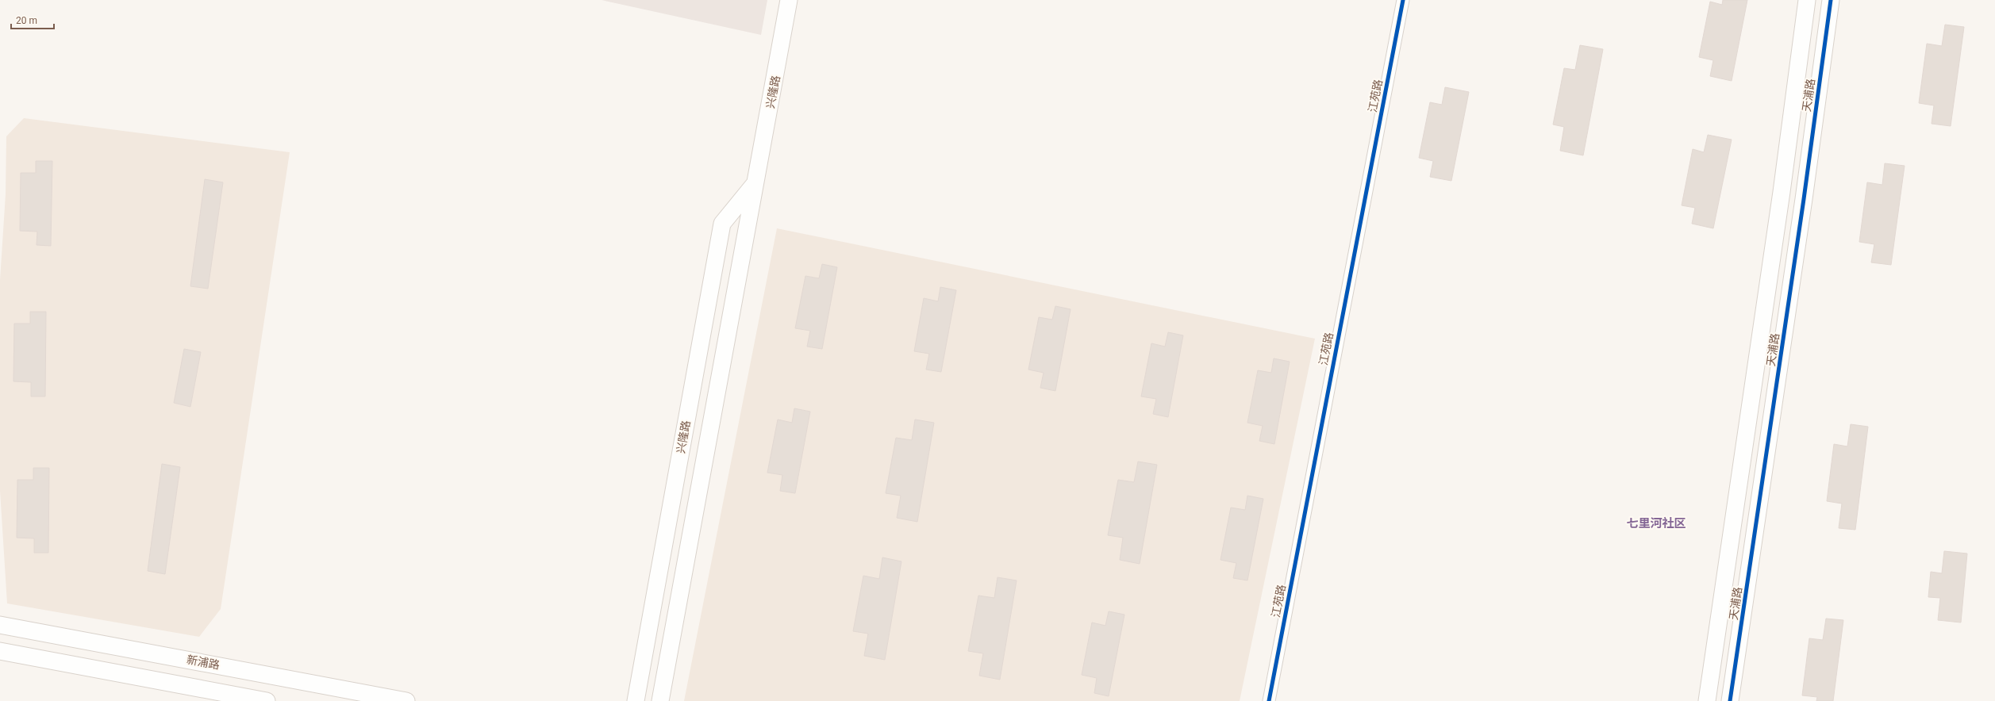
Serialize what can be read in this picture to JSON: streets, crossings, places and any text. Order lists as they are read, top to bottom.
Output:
{
  "streets": {
    "main road": ["兴隆路", "天浦路", "新浦路"],
    "street": ["江苑路"]
  },
  "districts": ["七里河社区"],
  "scale_bar": "20 m"
}
